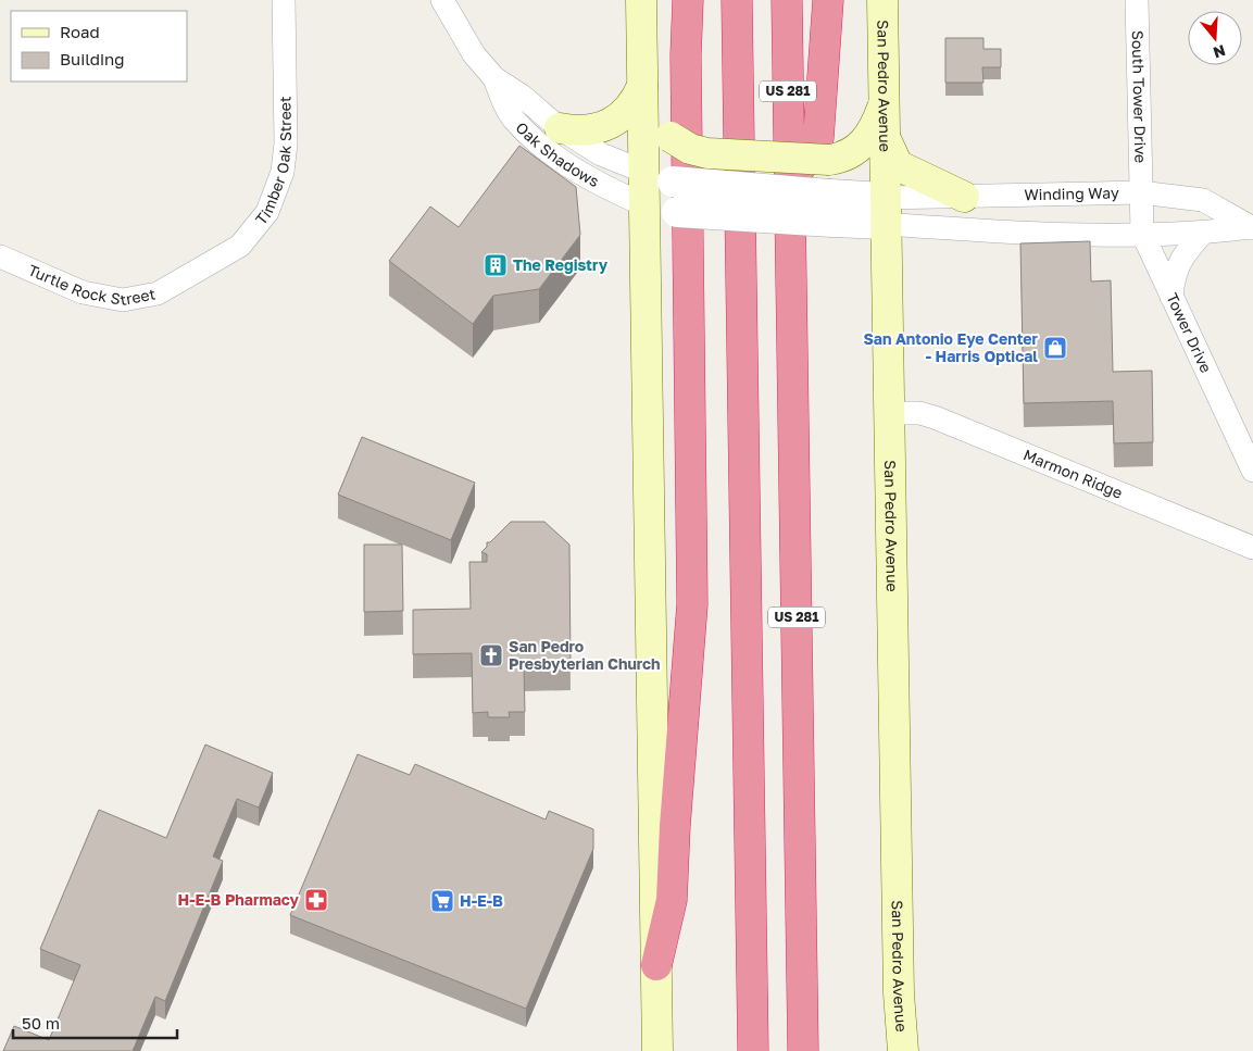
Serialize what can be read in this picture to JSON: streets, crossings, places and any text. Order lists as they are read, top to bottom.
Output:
{
  "streets": {
    "highway": ["US 281"],
    "main road": ["San Pedro Avenue"],
    "street": [
      "South Tower Drive",
      "Oak Shadows",
      "Timber Oak Street",
      "Winding Way",
      "Turtle Rock Street",
      "Tower Drive",
      "Marmon Ridge"
    ]
  },
  "crossings": [
    ["San Pedro Avenue", "Winding Way"],
    ["San Pedro Avenue", "Marmon Ridge"],
    ["South Tower Drive", "Winding Way"],
    ["South Tower Drive", "Tower Drive"],
    ["Timber Oak Street", "Turtle Rock Street"],
    ["Winding Way", "Tower Drive"]
  ],
  "places": {
    "building": ["The Registry"],
    "shop": ["San Antonio Eye Center - Harris Optical"],
    "church": ["San Pedro Presbyterian Church"],
    "pharmacy": ["H-E-B Pharmacy"],
    "supermarket": ["H-E-B"]
  },
  "legend": ["Road", "Building"],
  "scale_bar": "50 m",
  "north": "bottom"
}
